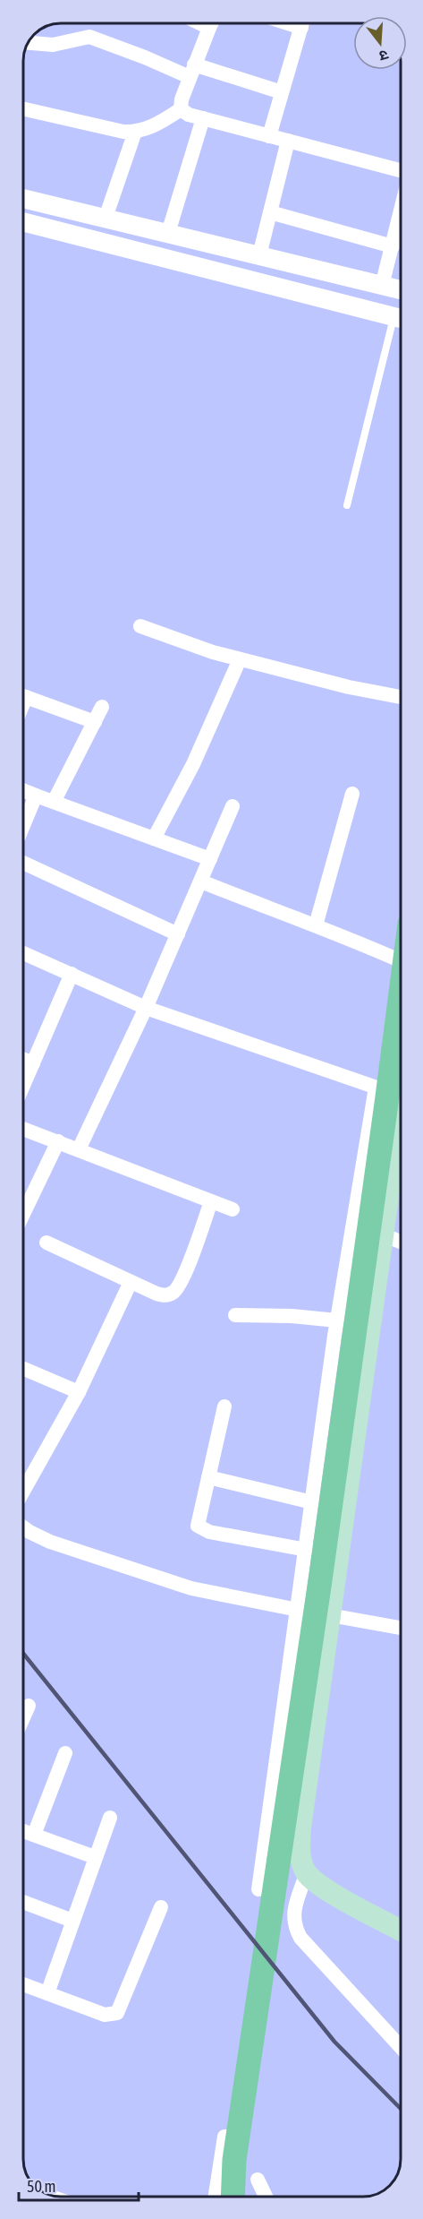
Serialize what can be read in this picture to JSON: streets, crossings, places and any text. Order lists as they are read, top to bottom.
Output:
{
  "scale_bar": "50 m",
  "north": "bottom"
}
